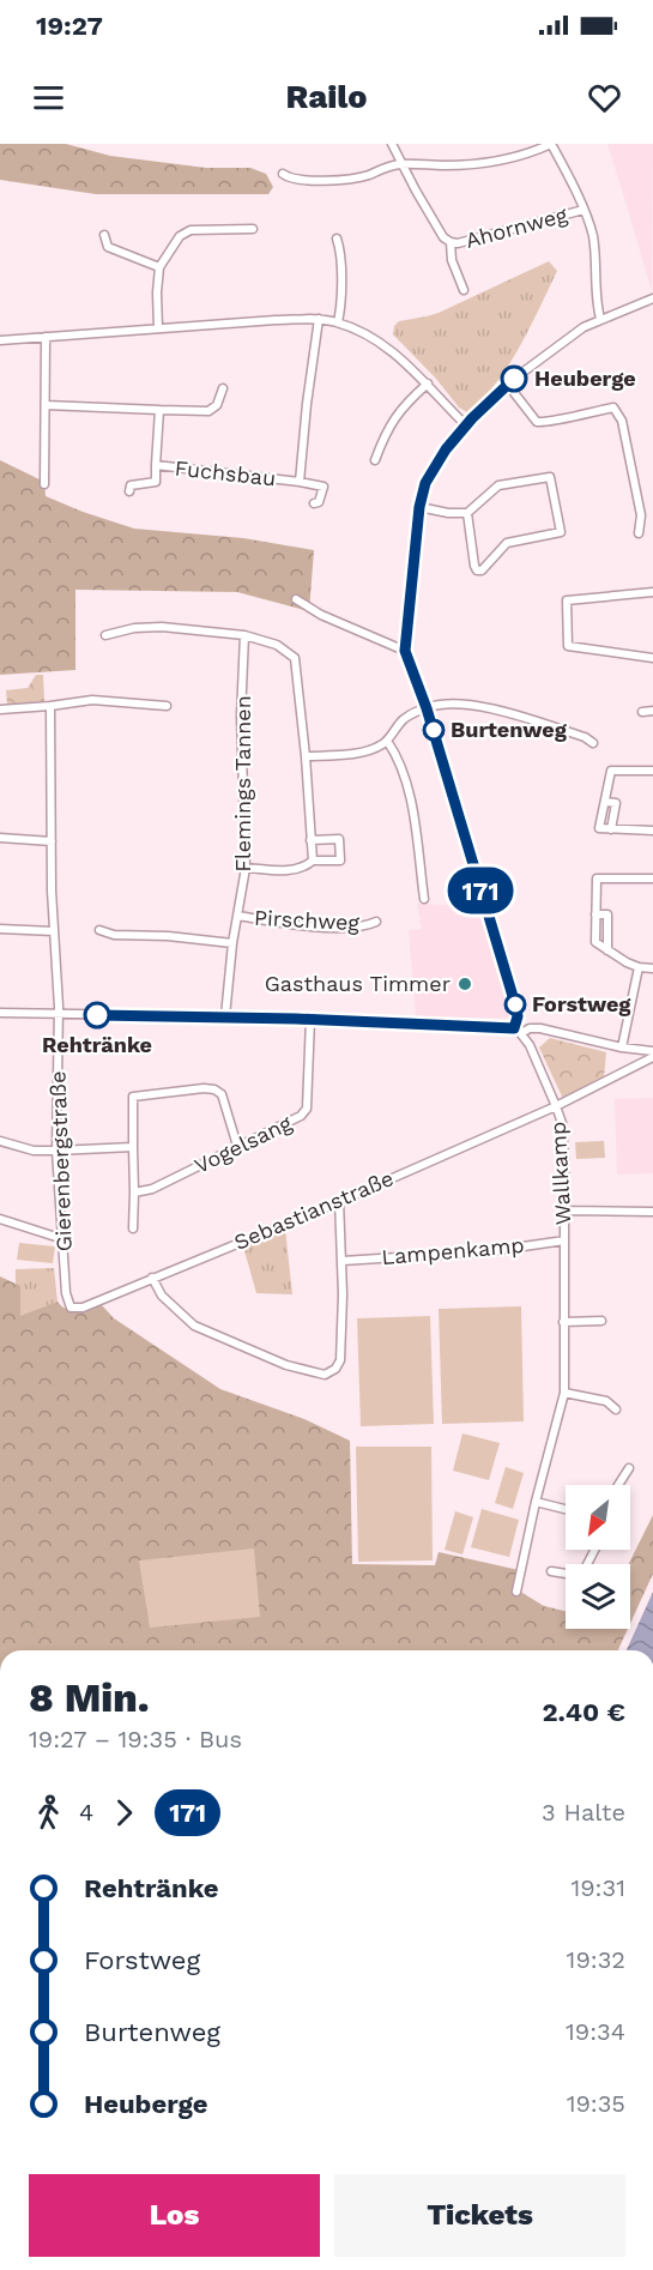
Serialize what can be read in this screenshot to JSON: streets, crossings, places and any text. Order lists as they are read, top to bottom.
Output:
{
  "streets": {
    "street": [
      "Ahornweg",
      "Fuchsbau",
      "Flemings Tannen",
      "Pirschweg",
      "Vogelsang",
      "Gierenbergstraße",
      "Wallkamp",
      "Sebastianstraße",
      "Lampenkamp"
    ]
  },
  "crossings": [
    ["Flemings Tannen", "Pirschweg"],
    ["Gierenbergstraße", "Sebastianstraße"],
    ["Wallkamp", "Sebastianstraße"],
    ["Wallkamp", "Lampenkamp"]
  ],
  "places": [
    "Heuberge",
    "Burtenweg",
    "Gasthaus Timmer",
    "Forstweg",
    "Rehtränke"
  ],
  "lines": ["bus line 171"],
  "north": "bottom left",
  "page": {
    "status": "19:27",
    "header": "Railo",
    "on_map": "171",
    "heading": ["8 Min.", "19:27 – 19:35 · Bus", "2.40 €"],
    "legs": ["4", "171", "3 Halte"],
    "list": [
      {
        "name": "Rehtränke",
        "value": "19:31"
      },
      {
        "name": "Forstweg",
        "value": "19:32"
      },
      {
        "name": "Burtenweg",
        "value": "19:34"
      },
      {
        "name": "Heuberge",
        "value": "19:35"
      }
    ],
    "buttons": ["Los", "Tickets"]
  }
}
